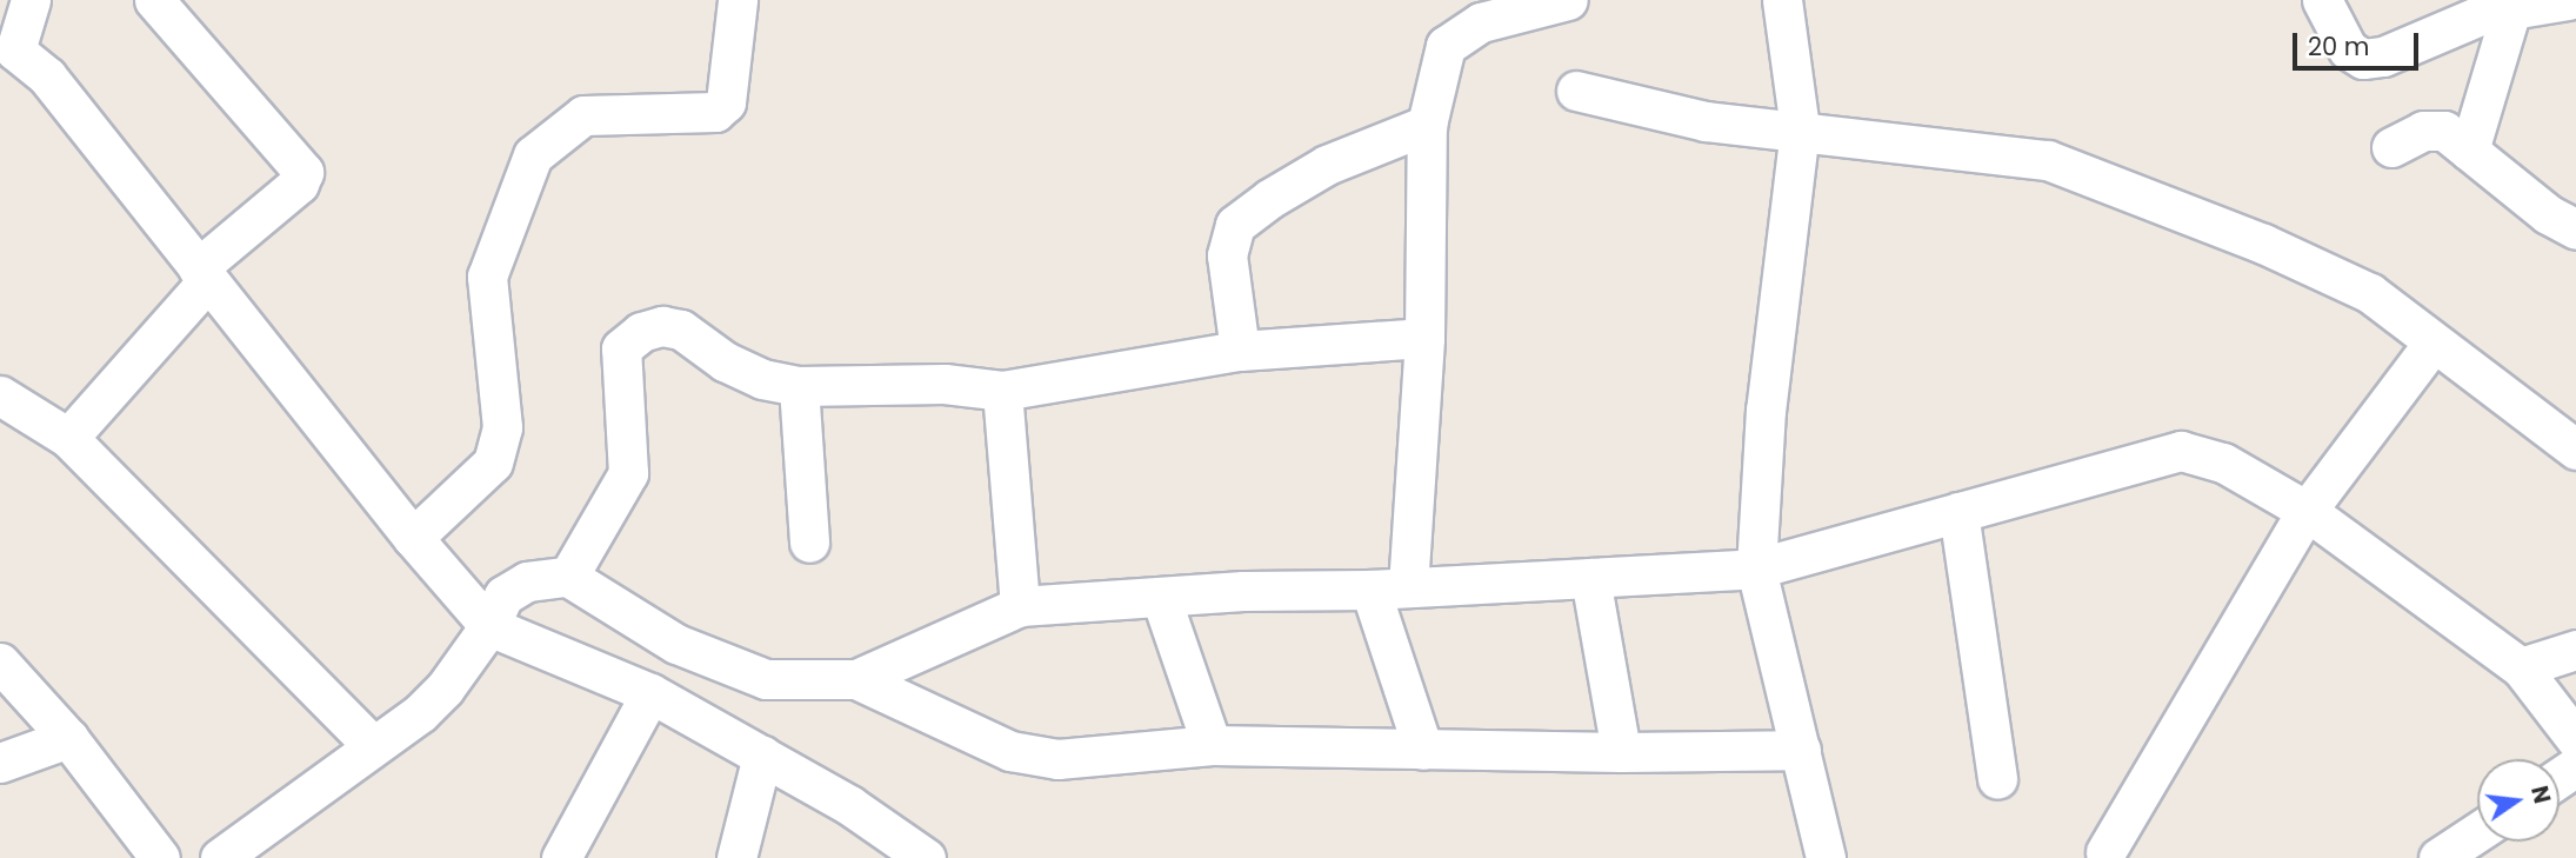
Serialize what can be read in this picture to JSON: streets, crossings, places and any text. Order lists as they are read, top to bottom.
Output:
{
  "scale_bar": "20 m",
  "north": "right"
}
